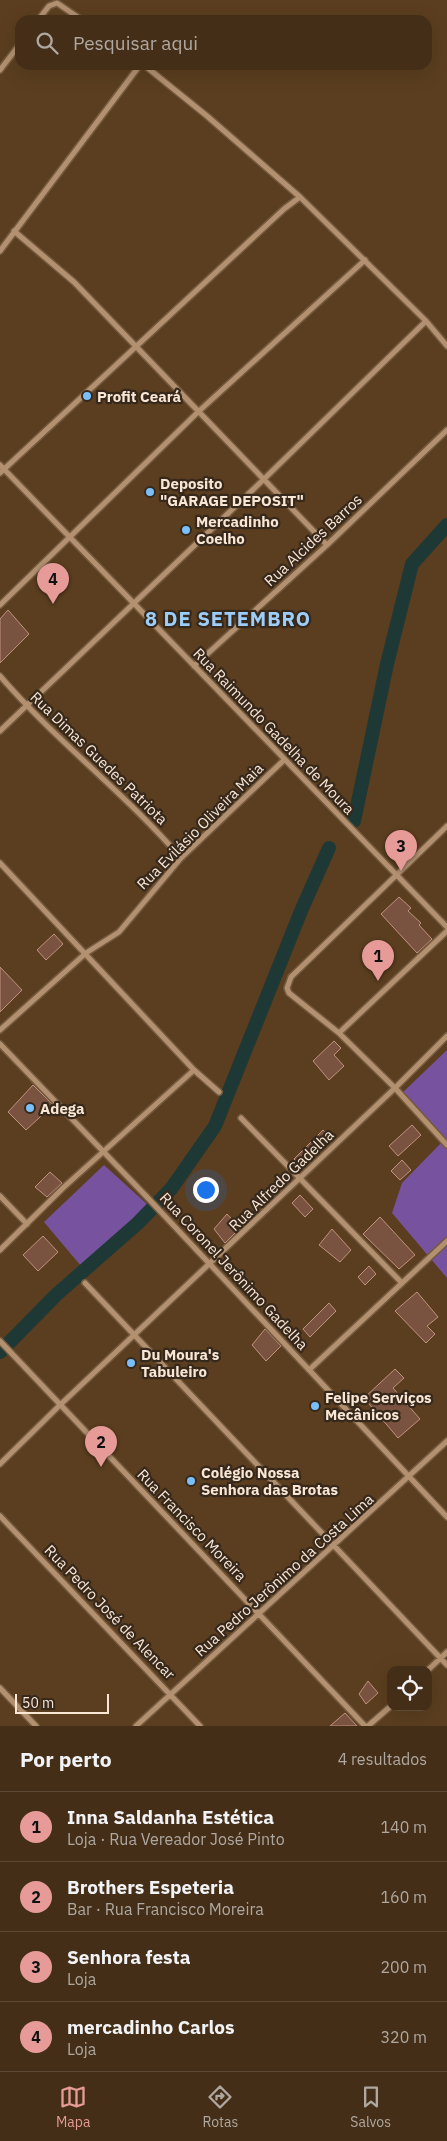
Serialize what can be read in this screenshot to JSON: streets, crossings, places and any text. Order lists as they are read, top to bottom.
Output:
{
  "streets": {
    "street": [
      "Rua Alcides Barros",
      "Rua Raimundo Gadelha de Moura",
      "Rua Dimas Guedes Patriota",
      "Rua Evilásio Oliveira Maia",
      "Rua Alfredo Gadelha",
      "Rua Coronel Jerônimo Gadelha",
      "Rua Francisco Moreira",
      "Rua Pedro Jerônimo da Costa Lima",
      "Rua Pedro José de Alencar"
    ]
  },
  "crossings": [
    ["Rua Alcides Barros", "Rua Raimundo Gadelha de Moura"],
    ["Rua Raimundo Gadelha de Moura", "Rua Evilásio Oliveira Maia"],
    ["Rua Dimas Guedes Patriota", "Rua Evilásio Oliveira Maia"],
    ["Rua Alfredo Gadelha", "Rua Coronel Jerônimo Gadelha"],
    ["Rua Alfredo Gadelha", "Rua Francisco Moreira"],
    ["Rua Coronel Jerônimo Gadelha", "Rua Pedro Jerônimo da Costa Lima"],
    ["Rua Francisco Moreira", "Rua Pedro Jerônimo da Costa Lima"],
    ["Rua Pedro Jerônimo da Costa Lima", "Rua Pedro José de Alencar"]
  ],
  "districts": ["8 DE SETEMBRO"],
  "places": [
    "Profit Ceará",
    "Deposito \"GARAGE DEPOSIT\"",
    "Mercadinho Coelho",
    "Adega",
    "Du Moura's Tabuleiro",
    "Felipe Serviços Mecânicos",
    "Colégio Nossa Senhora das Brotas"
  ],
  "scale_bar": "50 m",
  "page": {
    "search": "Pesquisar aqui",
    "pins": [
      "4",
      "3",
      "1",
      "2"
    ],
    "scale": "50 m",
    "heading": ["Por perto", "4 resultados"],
    "list": [
      {
        "mark": "1",
        "name": "Inna Saldanha Estética",
        "note": "Loja · Rua Vereador José Pinto",
        "value": "140 m"
      },
      {
        "mark": "2",
        "name": "Brothers Espeteria",
        "note": "Bar · Rua Francisco Moreira",
        "value": "160 m"
      },
      {
        "mark": "3",
        "name": "Senhora festa",
        "note": "Loja",
        "value": "200 m"
      },
      {
        "mark": "4",
        "name": "mercadinho Carlos",
        "note": "Loja",
        "value": "320 m"
      }
    ],
    "nav": ["Mapa", "Rotas", "Salvos"]
  }
}
